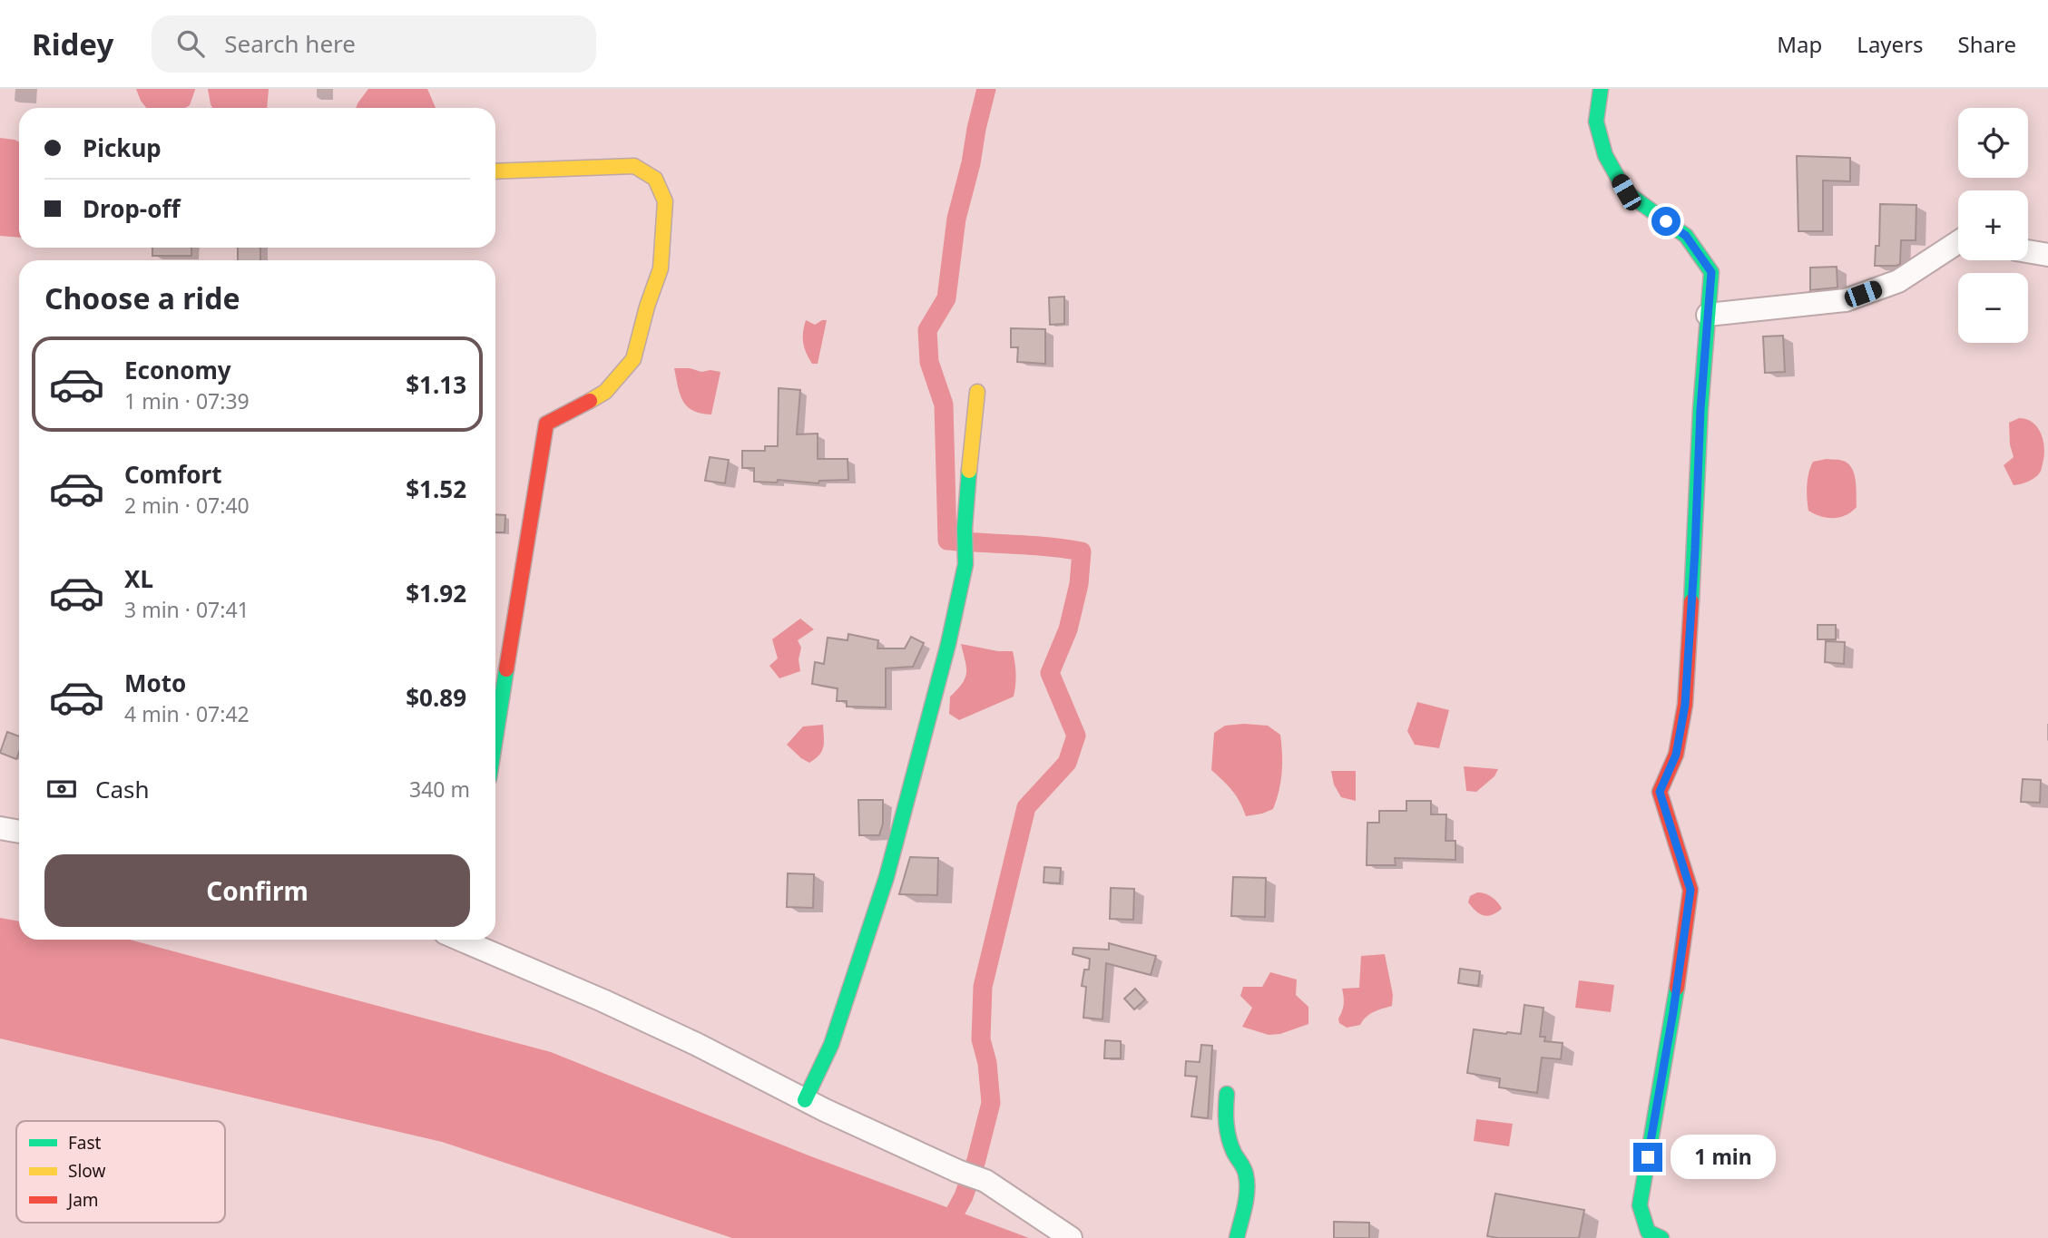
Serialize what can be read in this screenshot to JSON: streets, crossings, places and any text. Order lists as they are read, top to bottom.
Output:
{
  "legend": ["Fast", "Slow", "Jam"],
  "page": {
    "header": "Ridey",
    "search": "Search here",
    "nav": ["Map", "Layers", "Share"],
    "map_buttons": ["+", "−"],
    "banner": ["Pickup", "Drop-off"],
    "heading": "Choose a ride",
    "list": [
      {
        "name": "Economy",
        "note": "1 min · 07:39",
        "value": "$1.13"
      },
      {
        "name": "Comfort",
        "note": "2 min · 07:40",
        "value": "$1.52"
      },
      {
        "name": "XL",
        "note": "3 min · 07:41",
        "value": "$1.92"
      },
      {
        "name": "Moto",
        "note": "4 min · 07:42",
        "value": "$0.89"
      }
    ],
    "pay": ["Cash", "340 m"],
    "buttons": "Confirm",
    "bubble": "1 min"
  }
}
